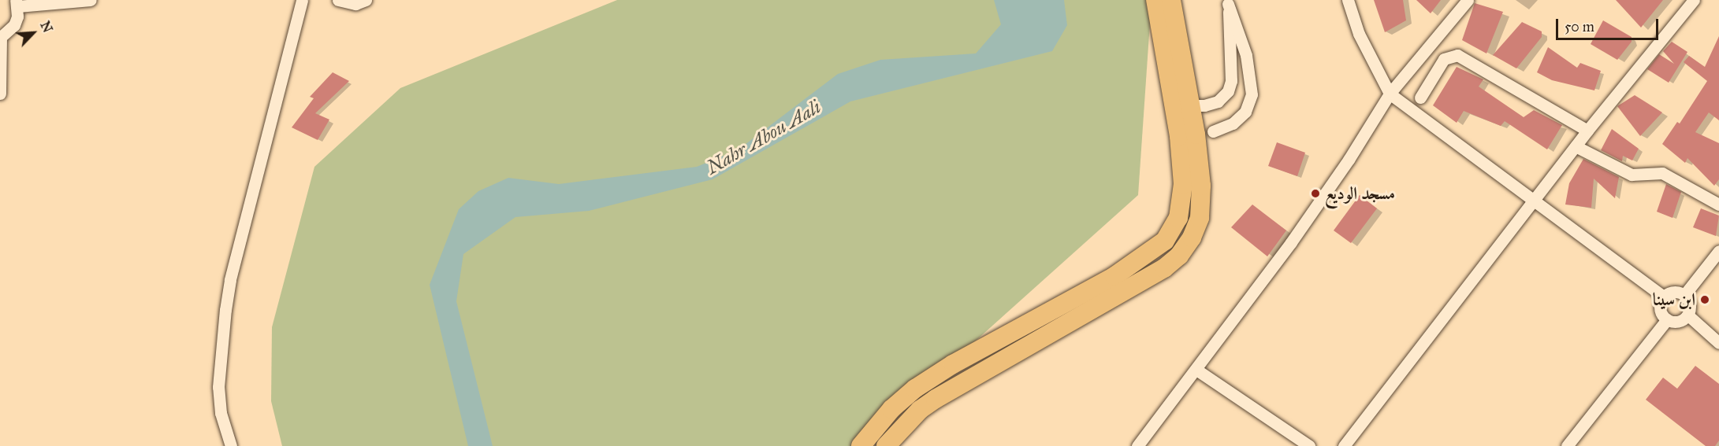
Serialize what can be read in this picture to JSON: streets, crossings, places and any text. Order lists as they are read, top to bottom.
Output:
{
  "water": ["Nahr Abou Aali"],
  "places": ["مسجد الوديع", "ابن سينا"],
  "scale_bar": "50 m",
  "north": "top right"
}
